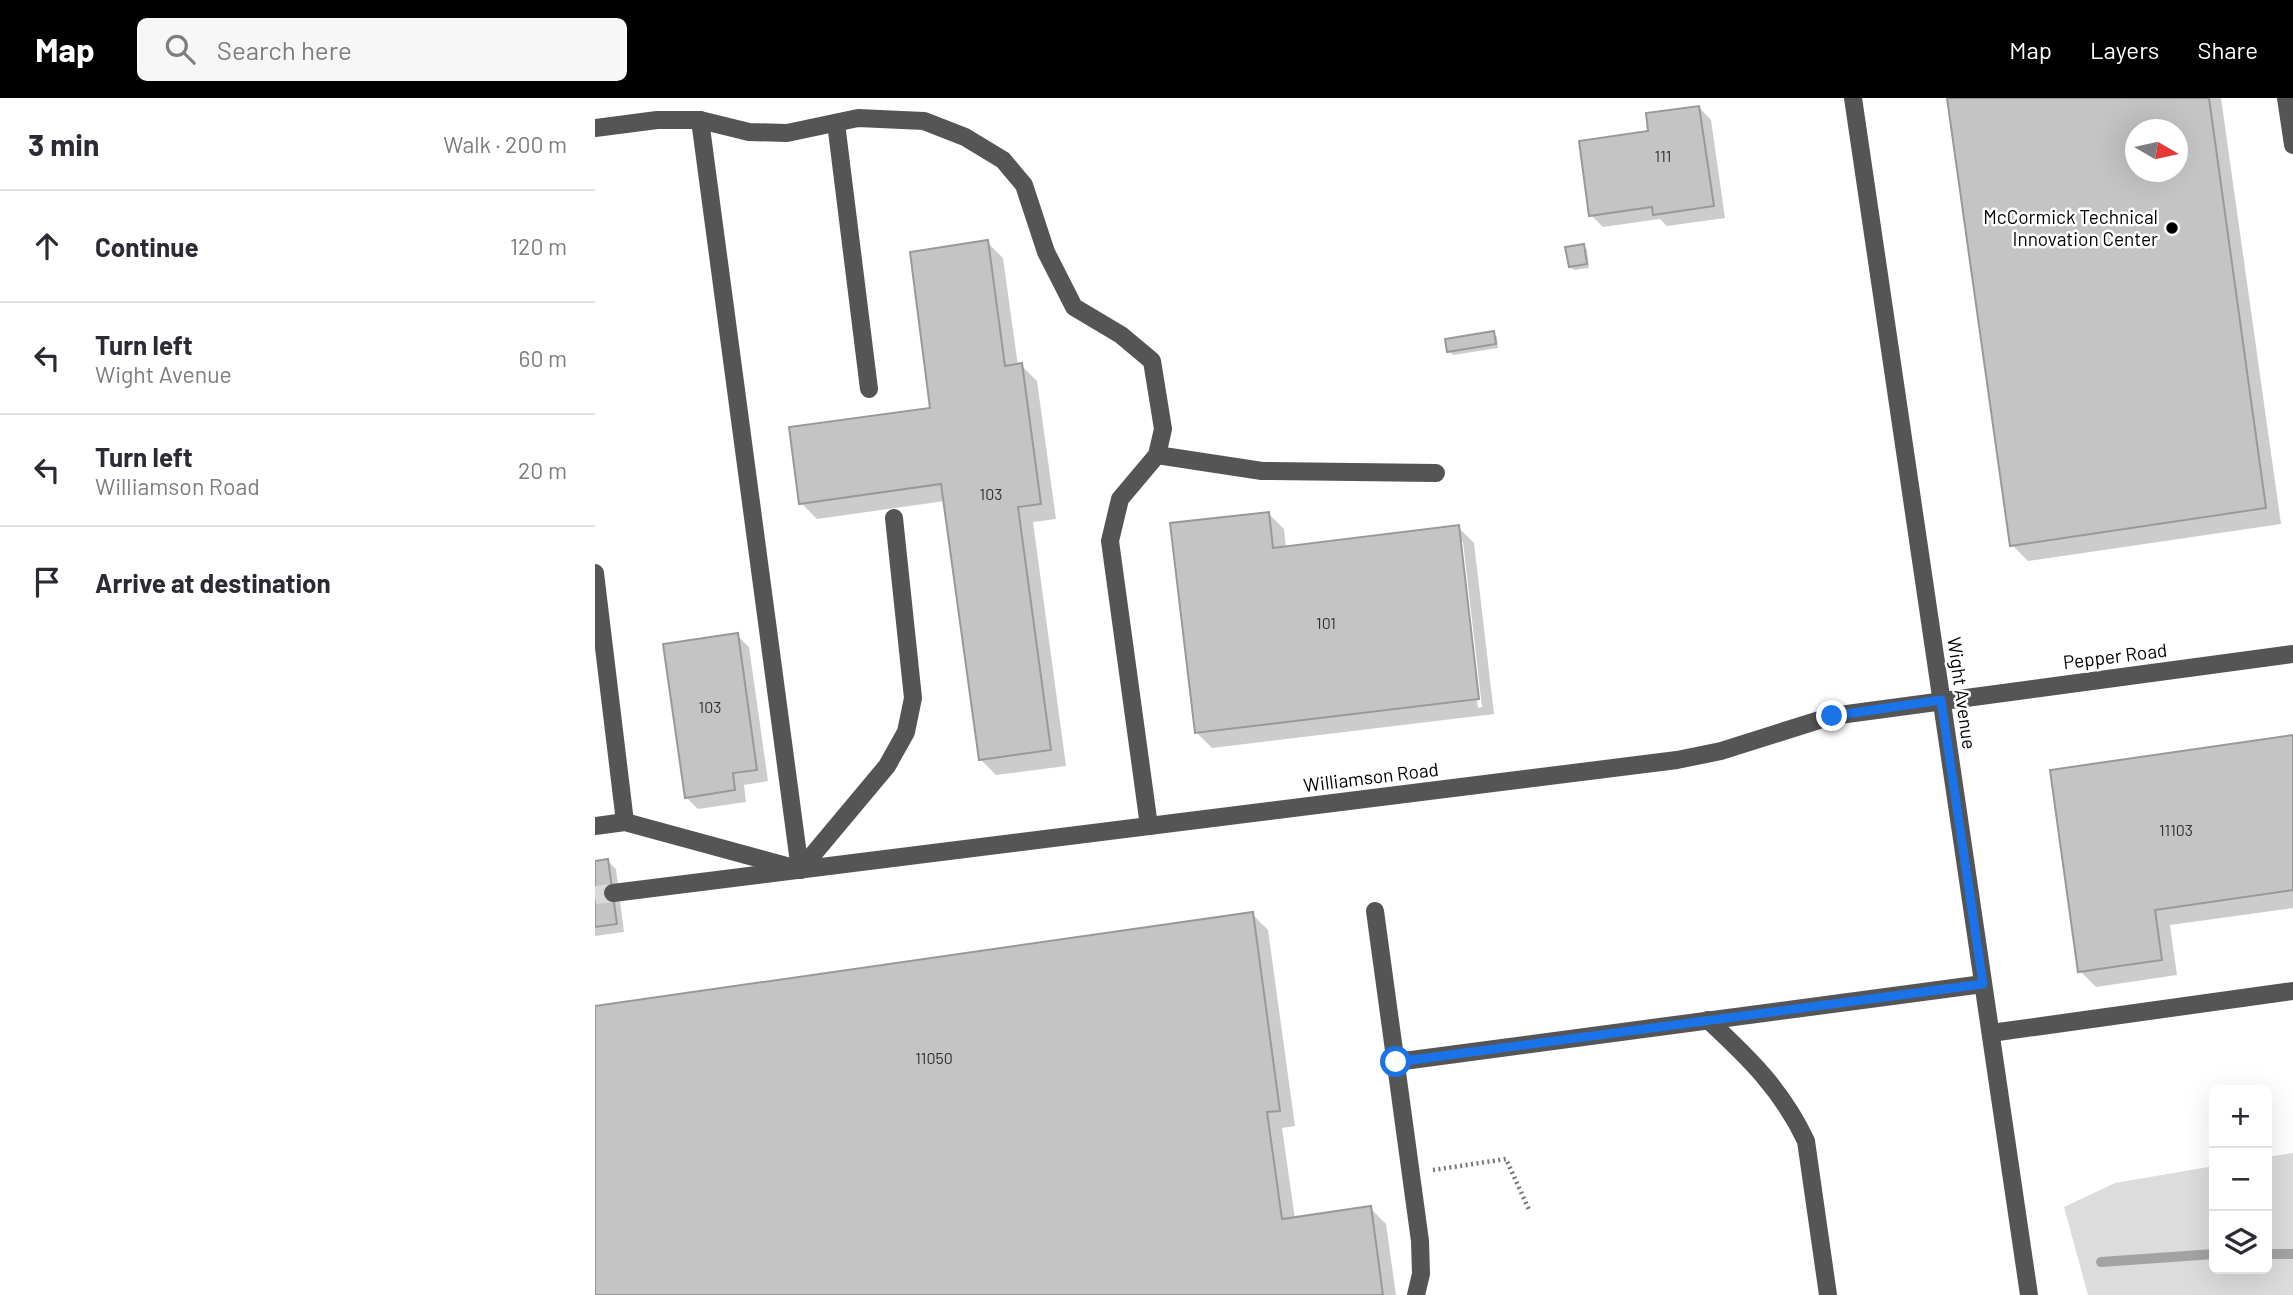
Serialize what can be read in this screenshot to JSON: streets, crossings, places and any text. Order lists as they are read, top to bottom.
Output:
{
  "streets": {
    "street": ["Pepper Road", "Wight Avenue", "Williamson Road"]
  },
  "crossings": [
    ["Pepper Road", "Wight Avenue"],
    ["Pepper Road", "Williamson Road"],
    ["Wight Avenue", "Williamson Road"]
  ],
  "places": ["McCormick Technical Innovation Center"],
  "house_numbers": [
    "111",
    "103",
    "101",
    "103",
    "11103",
    "11050"
  ],
  "north": "right",
  "page": {
    "header": "Map",
    "search": "Search here",
    "nav": ["Map", "Layers", "Share"],
    "heading": ["3 min", "Walk · 200 m"],
    "list": [
      ["Continue", "120 m"],
      ["Turn left", "Wight Avenue", "60 m"],
      ["Turn left", "Williamson Road", "20 m"],
      "Arrive at destination"
    ],
    "map_buttons": ["+", "−"]
  }
}
